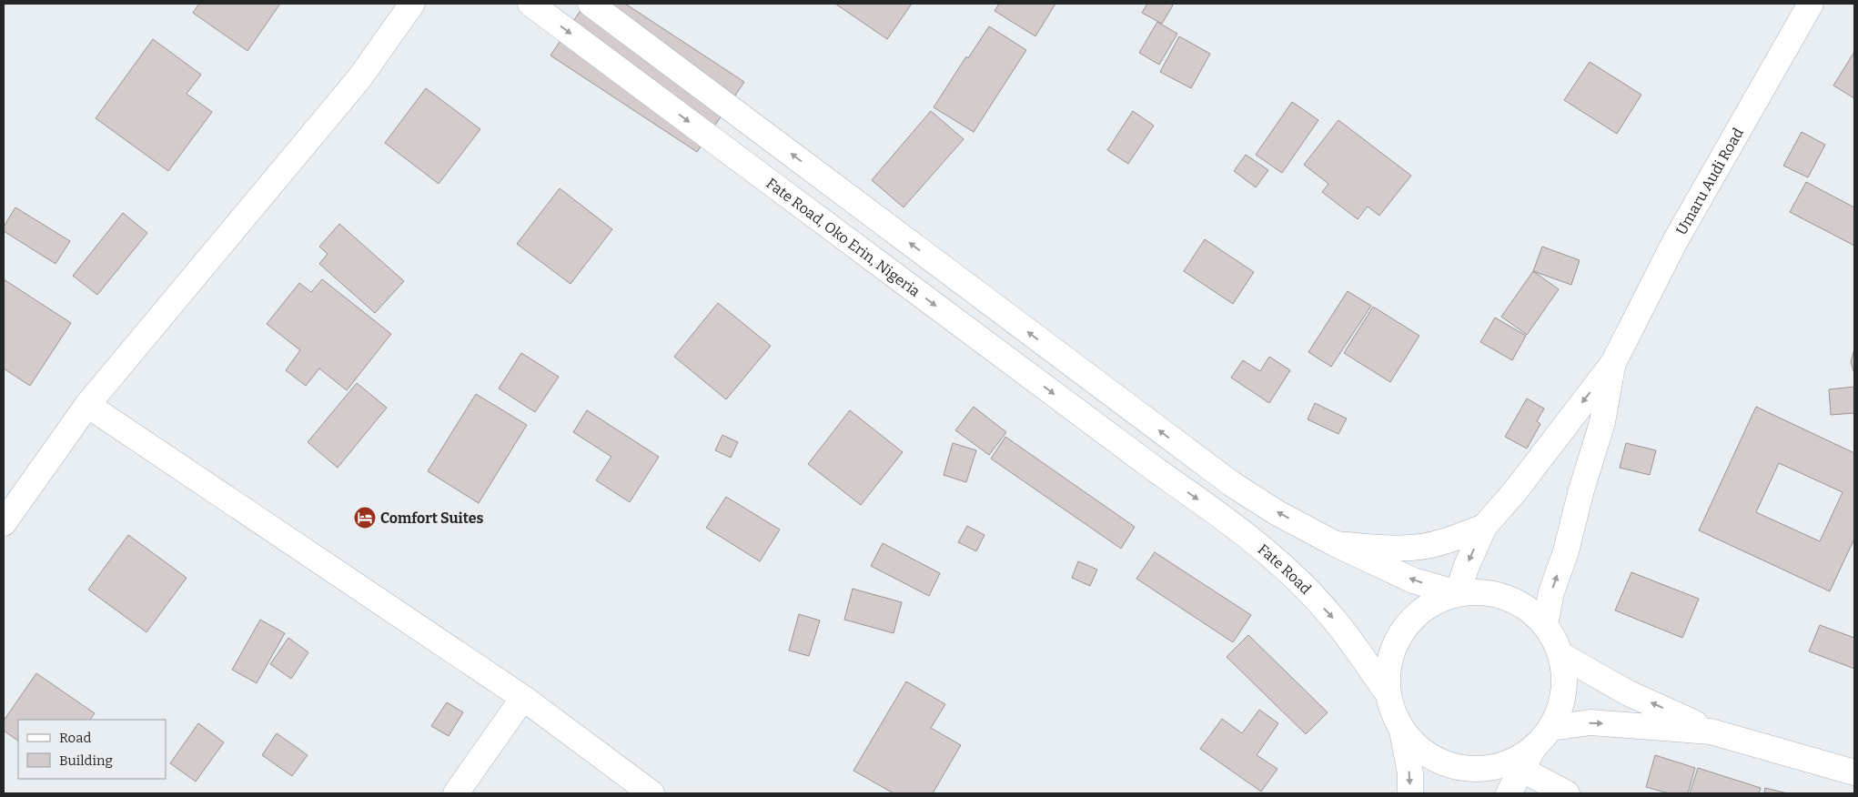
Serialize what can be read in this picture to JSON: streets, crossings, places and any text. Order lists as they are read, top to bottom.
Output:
{
  "streets": {
    "street": ["Umaru Audi Road", "Fate Road, Oko Erin, Nigeria", "Fate Road"]
  },
  "crossings": [
    ["Fate Road, Oko Erin, Nigeria", "Fate Road"]
  ],
  "places": {
    "hotel": ["Comfort Suites"]
  },
  "legend": ["Road", "Building"]
}
